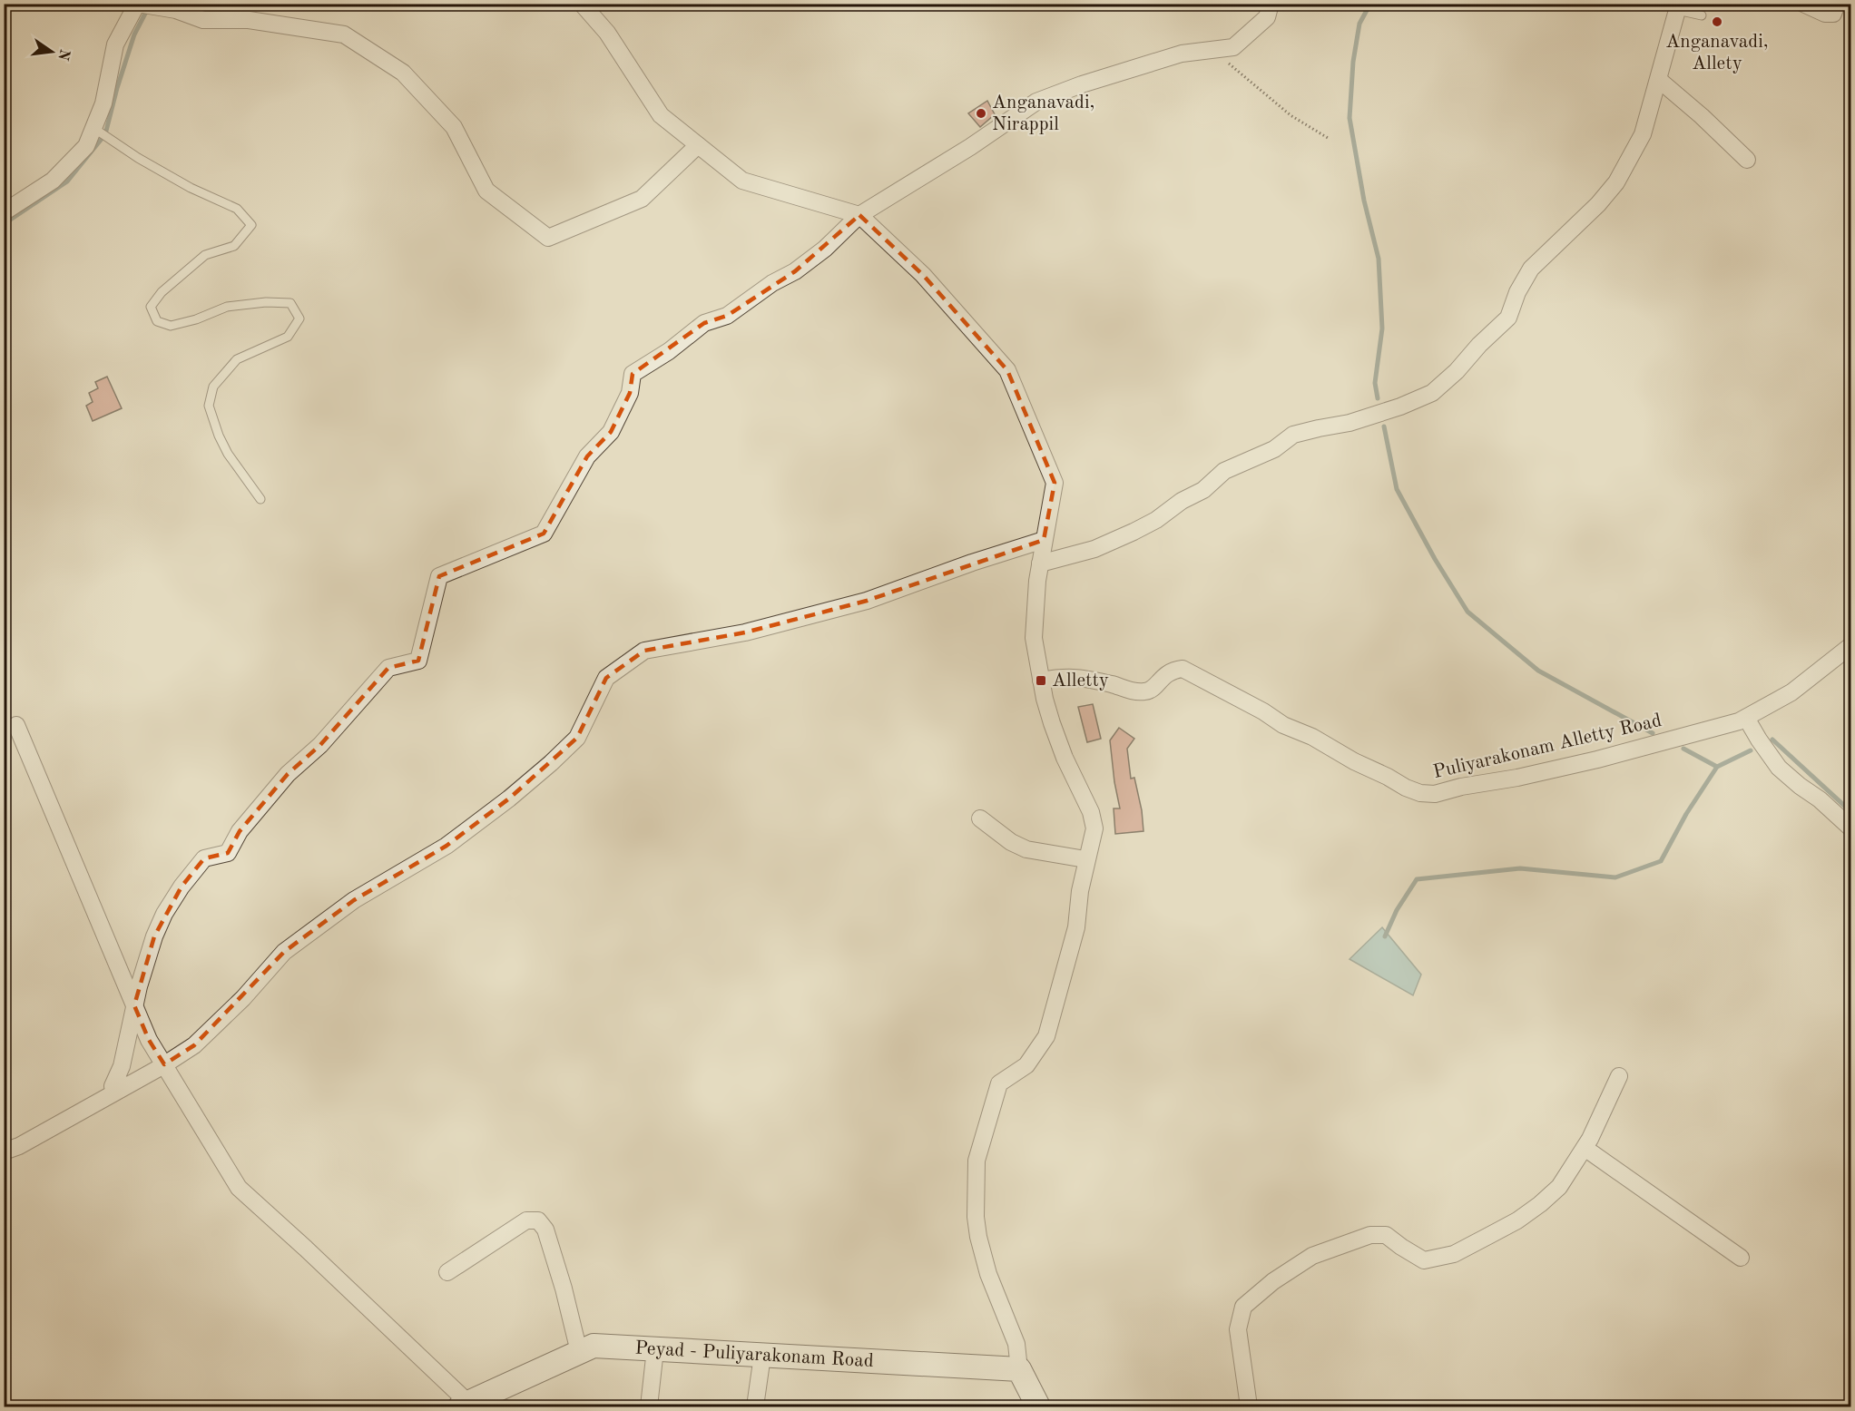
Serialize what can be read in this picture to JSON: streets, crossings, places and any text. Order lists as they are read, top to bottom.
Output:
{
  "streets": {
    "main road": ["Peyad - Puliyarakonam Road"],
    "street": ["Puliyarakonam Alletty Road"]
  },
  "places": {
    "other": ["Anganavadi, Allety", "Anganavadi, Nirappil"],
    "transit": ["Alletty"]
  },
  "north": "right"
}
